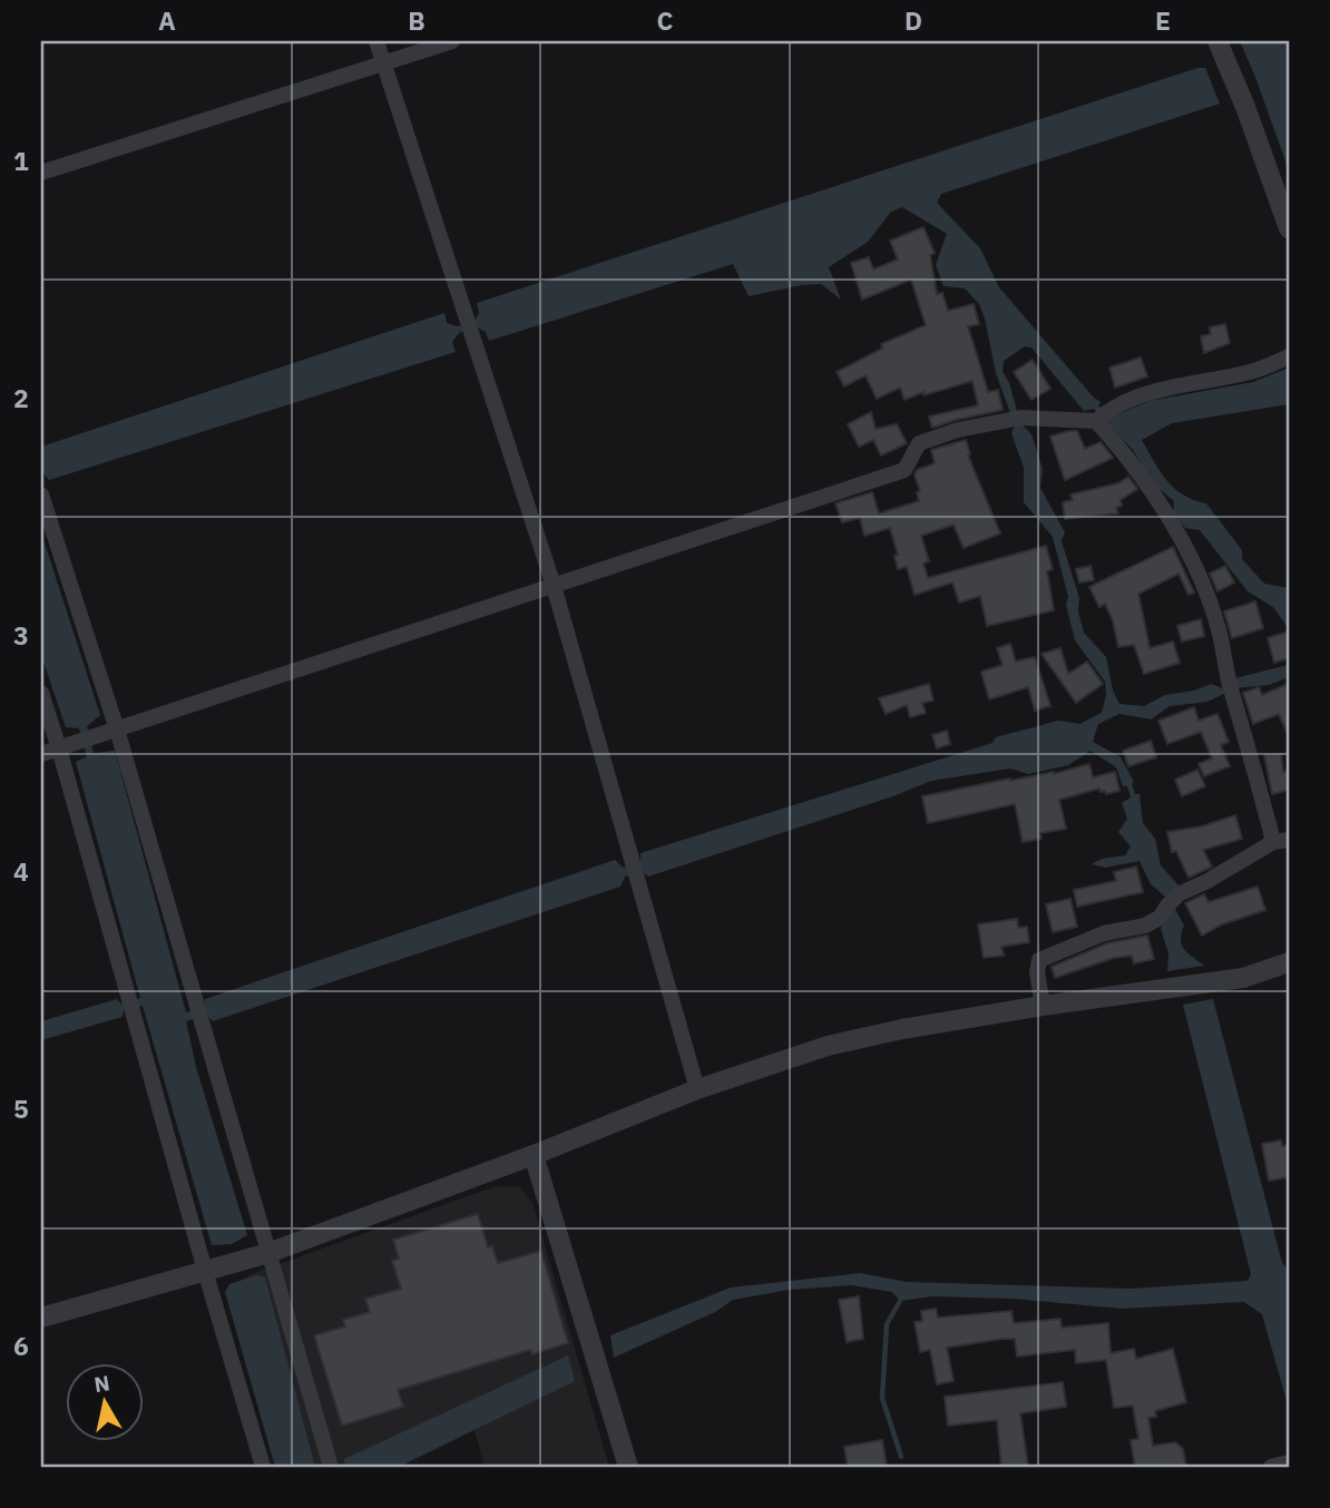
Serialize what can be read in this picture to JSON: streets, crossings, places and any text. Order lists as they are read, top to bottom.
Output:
{
  "north": "top",
  "grid": {
    "columns": [
      "A",
      "B",
      "C",
      "D",
      "E"
    ],
    "rows": [
      "1",
      "2",
      "3",
      "4",
      "5",
      "6"
    ]
  }
}
